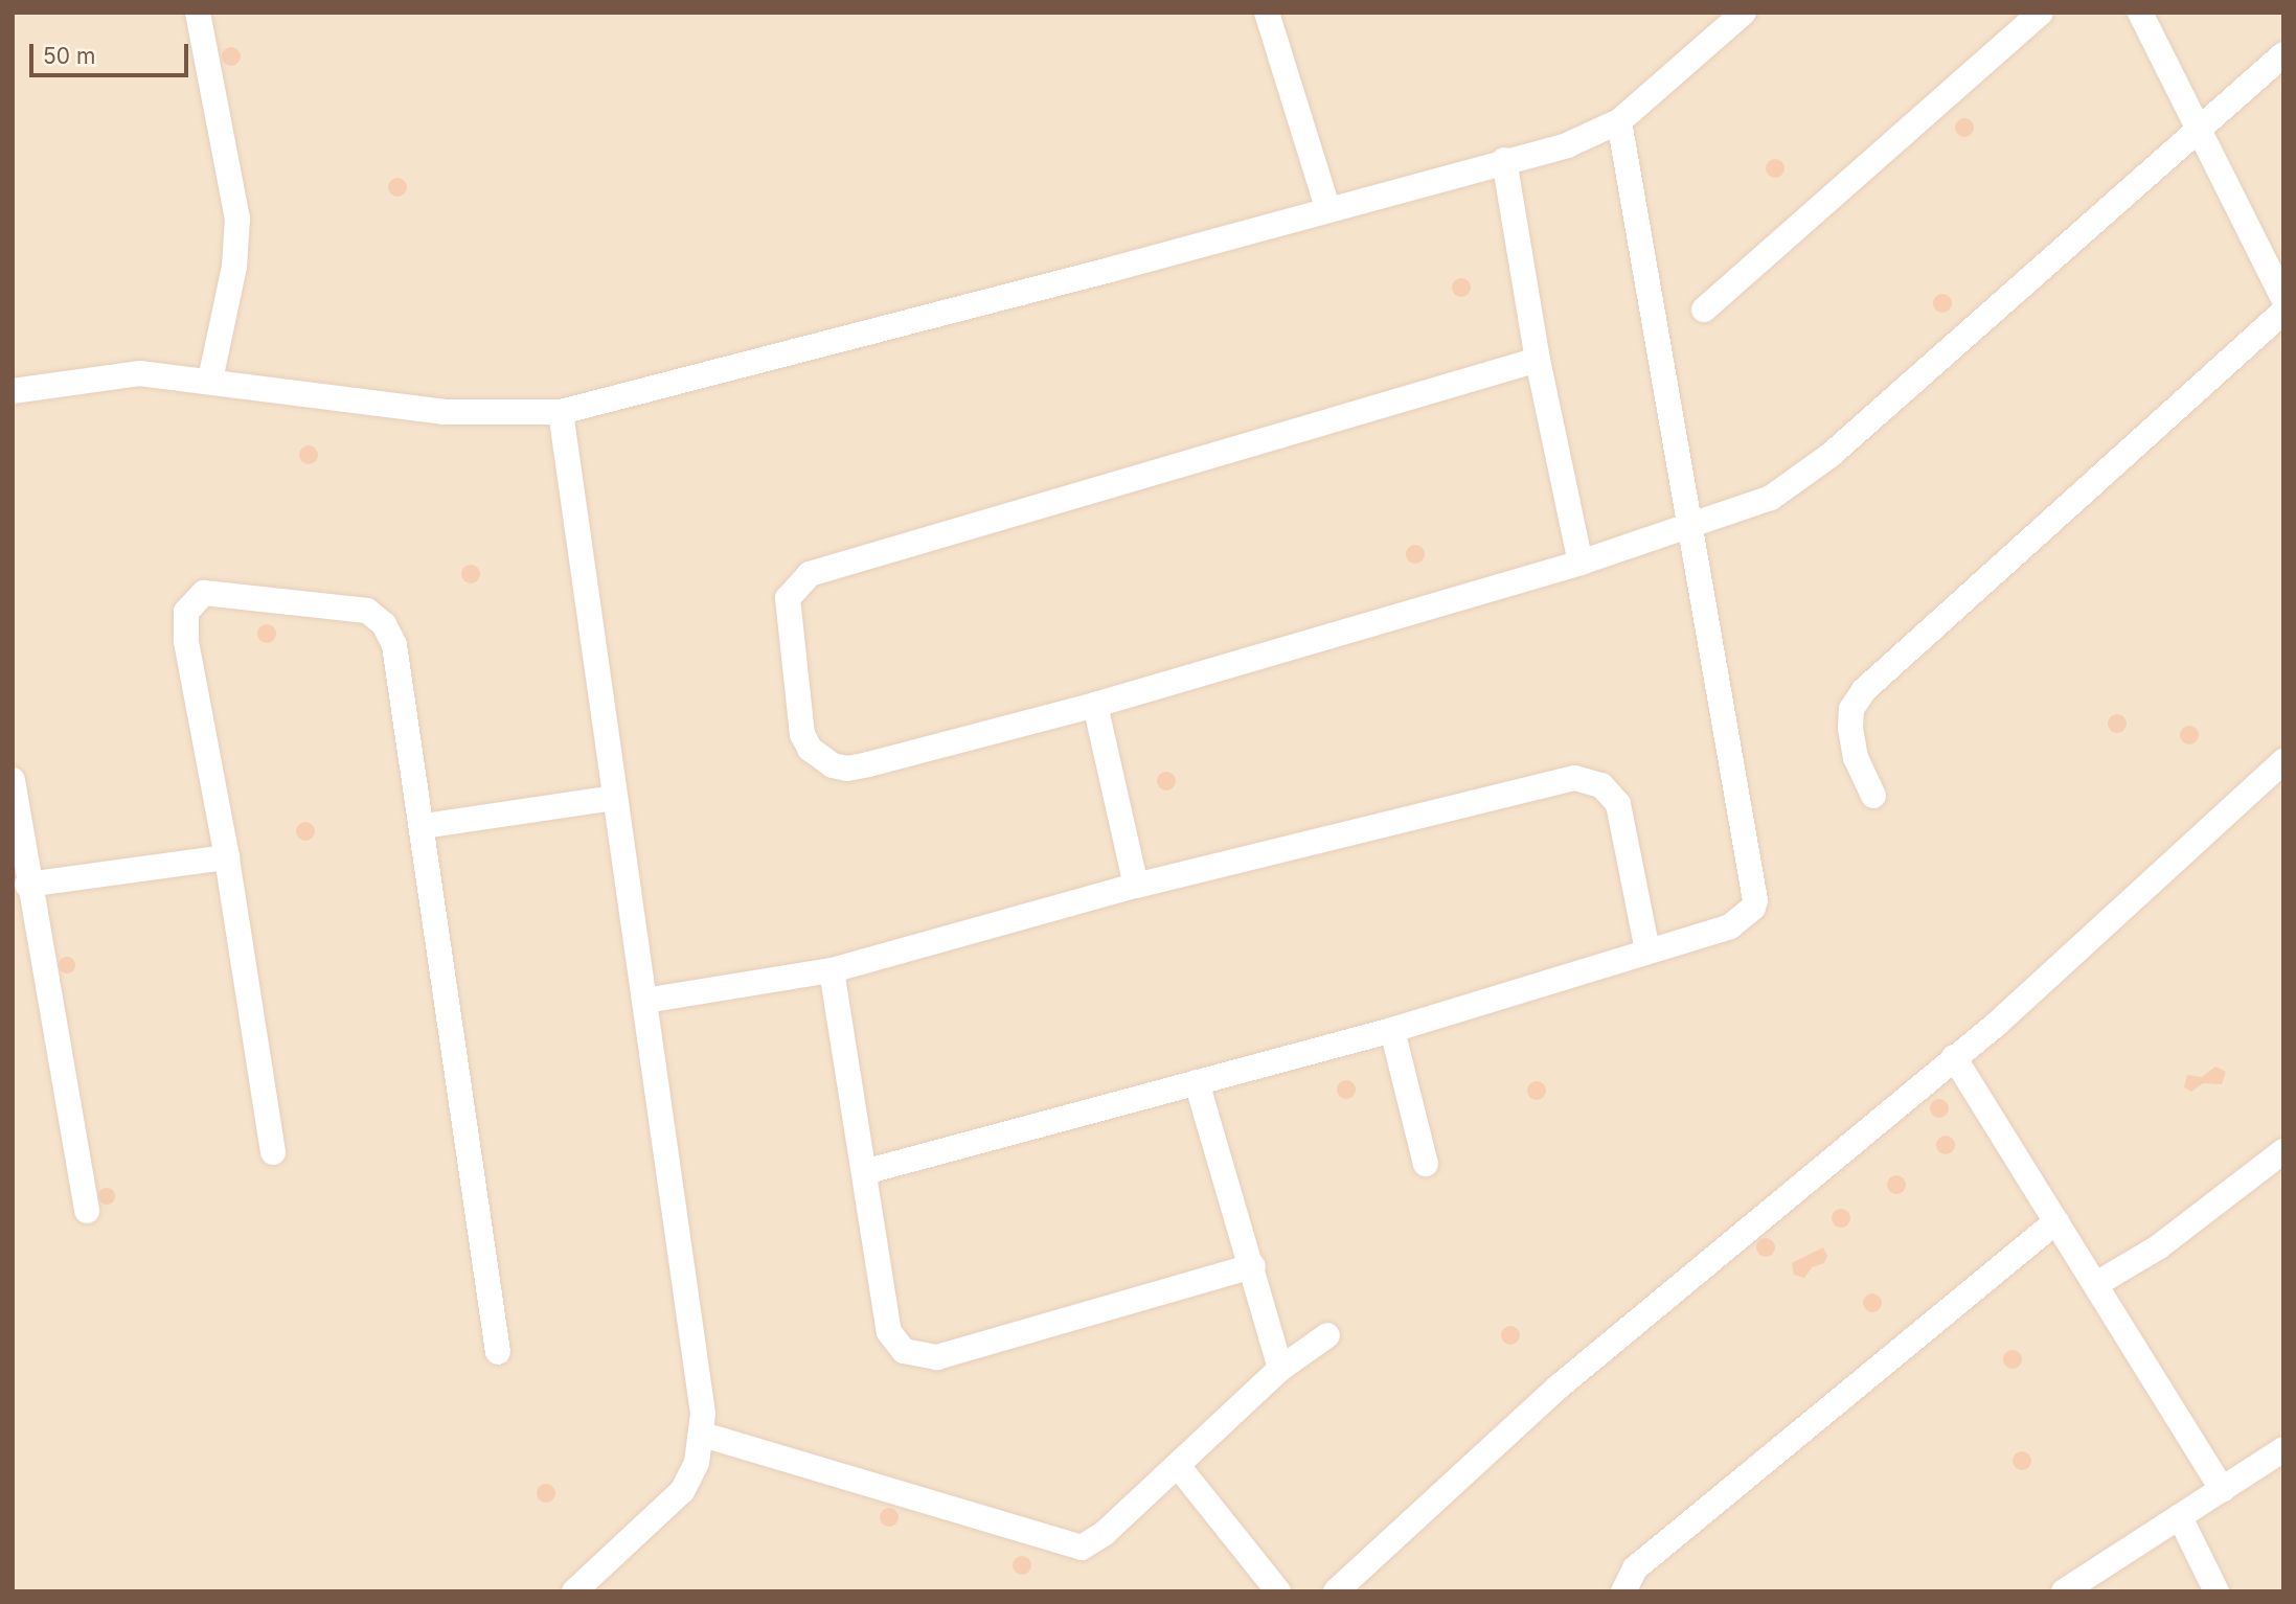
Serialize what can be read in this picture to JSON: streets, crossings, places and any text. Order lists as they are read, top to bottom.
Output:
{
  "scale_bar": "50 m"
}
